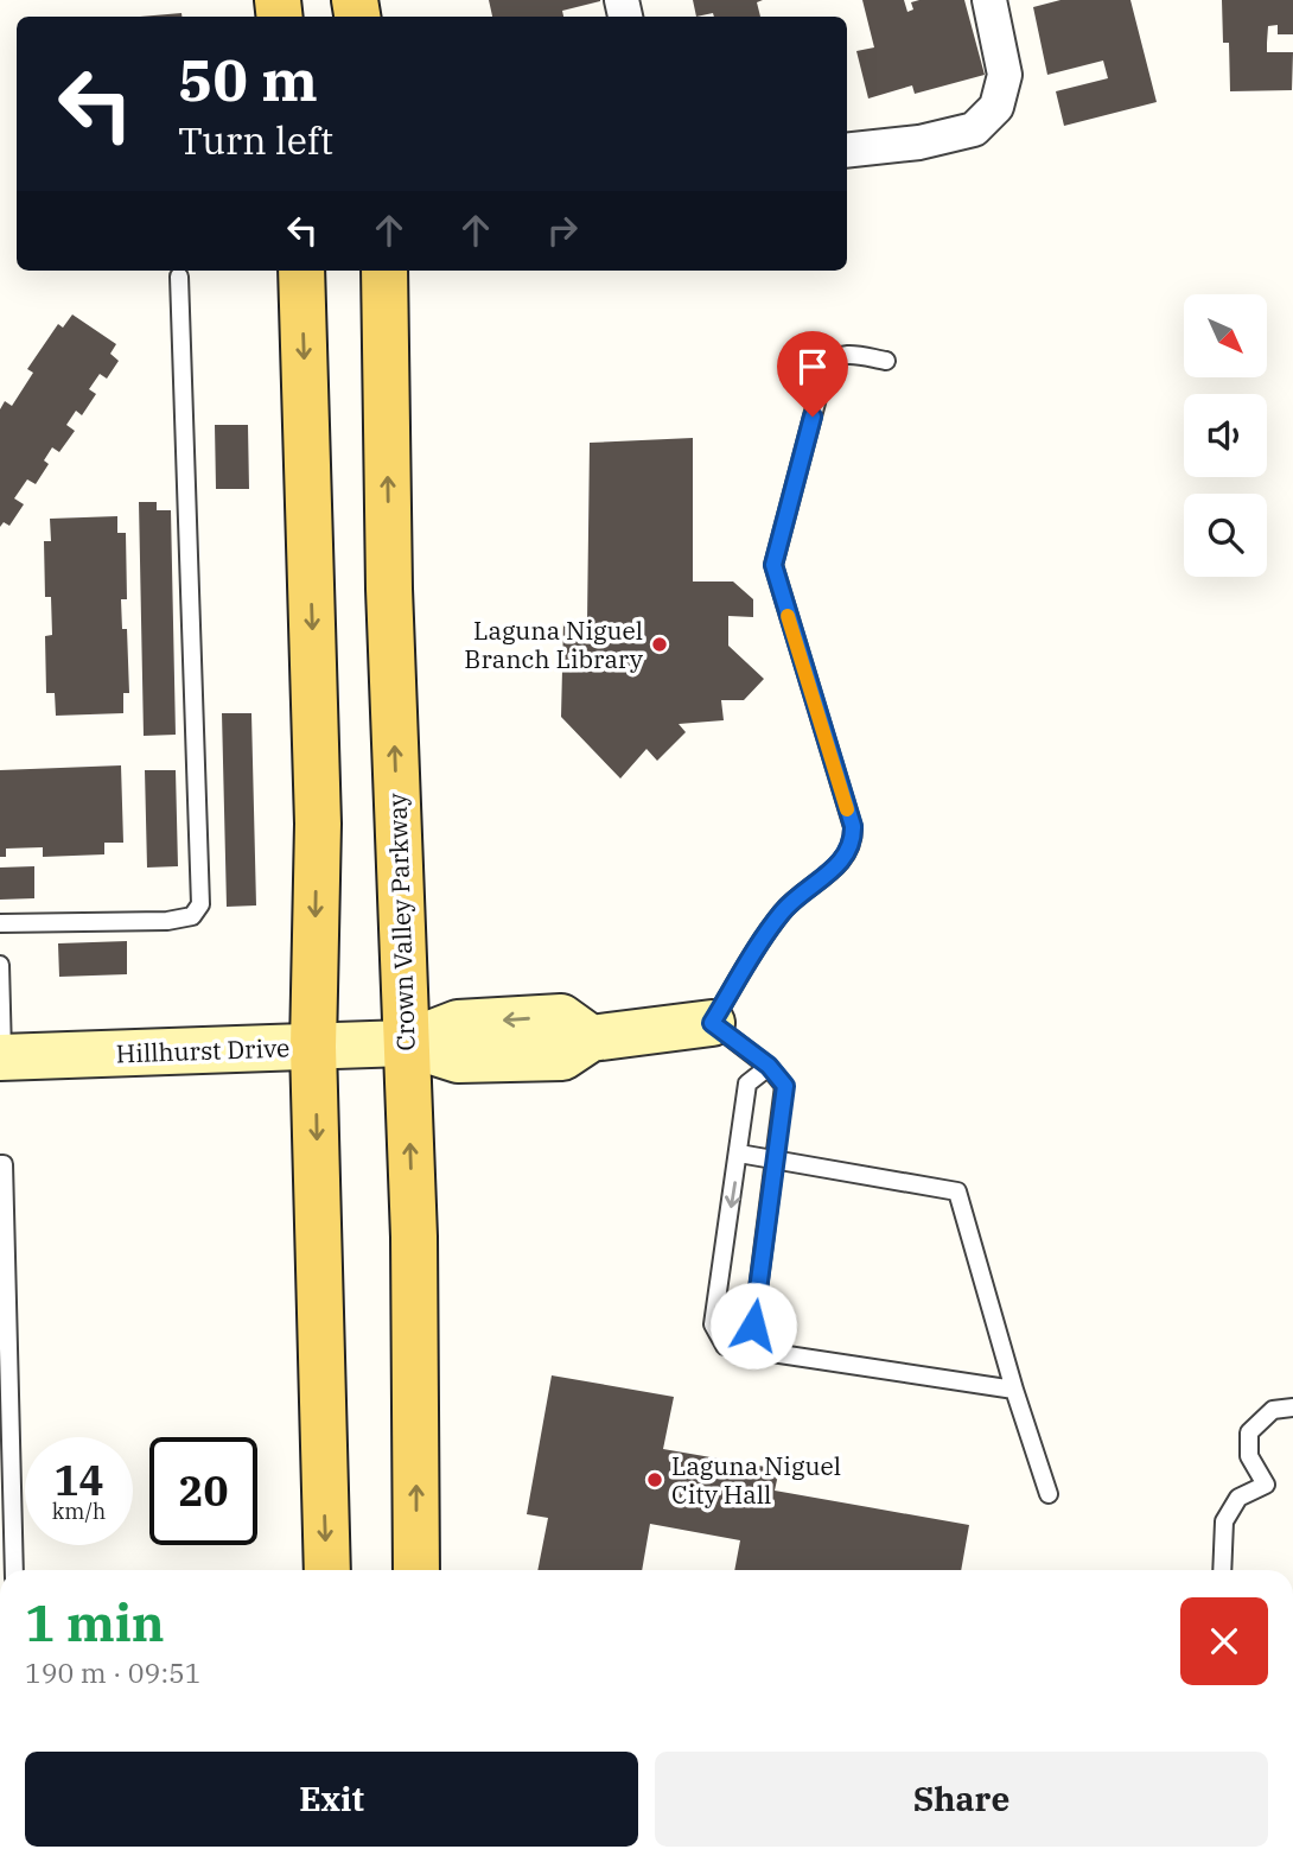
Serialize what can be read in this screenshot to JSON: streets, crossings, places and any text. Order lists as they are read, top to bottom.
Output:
{
  "streets": {
    "main road": ["Crown Valley Parkway"],
    "street": ["Hillhurst Drive"]
  },
  "crossings": [
    ["Crown Valley Parkway", "Hillhurst Drive"]
  ],
  "places": ["Laguna Niguel Branch Library", "Laguna Niguel City Hall"],
  "north": "bottom right",
  "page": {
    "turn": ["50 m", "Turn left"],
    "speed": "14 km/h",
    "limit": "20",
    "heading": ["1 min", "190 m · 09:51"],
    "buttons": ["Exit", "Share"]
  }
}
